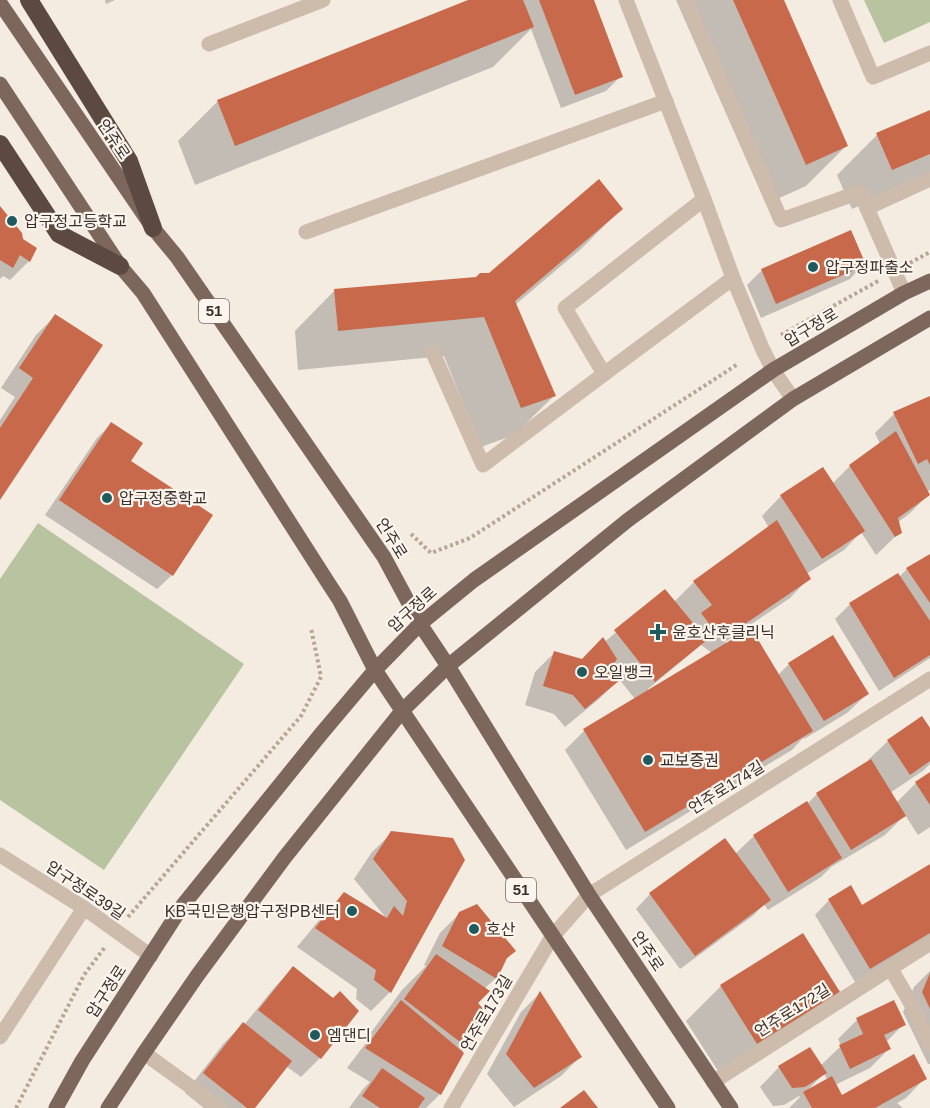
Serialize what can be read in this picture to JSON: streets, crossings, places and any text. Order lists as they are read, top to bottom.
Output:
{
  "streets": {
    "main road": ["언주로", "51", "압구정로"],
    "street": [
      "언주로174길",
      "압구정로39길",
      "언주로172길",
      "언주로173길"
    ]
  },
  "crossings": [
    ["언주로", "압구정로"],
    ["언주로", "언주로174길"],
    ["언주로", "언주로172길"],
    ["51", "압구정로"],
    ["51", "언주로174길"],
    ["51", "언주로173길"],
    ["압구정로", "압구정로39길"],
    ["언주로174길", "언주로173길"]
  ],
  "places": {
    "other": [
      "압구정고등학교",
      "압구정파출소",
      "압구정중학교",
      "오일뱅크",
      "교보증권",
      "KB국민은행압구정PB센터",
      "호산",
      "엠댄디"
    ],
    "health": ["윤호산후클리닉"]
  }
}
